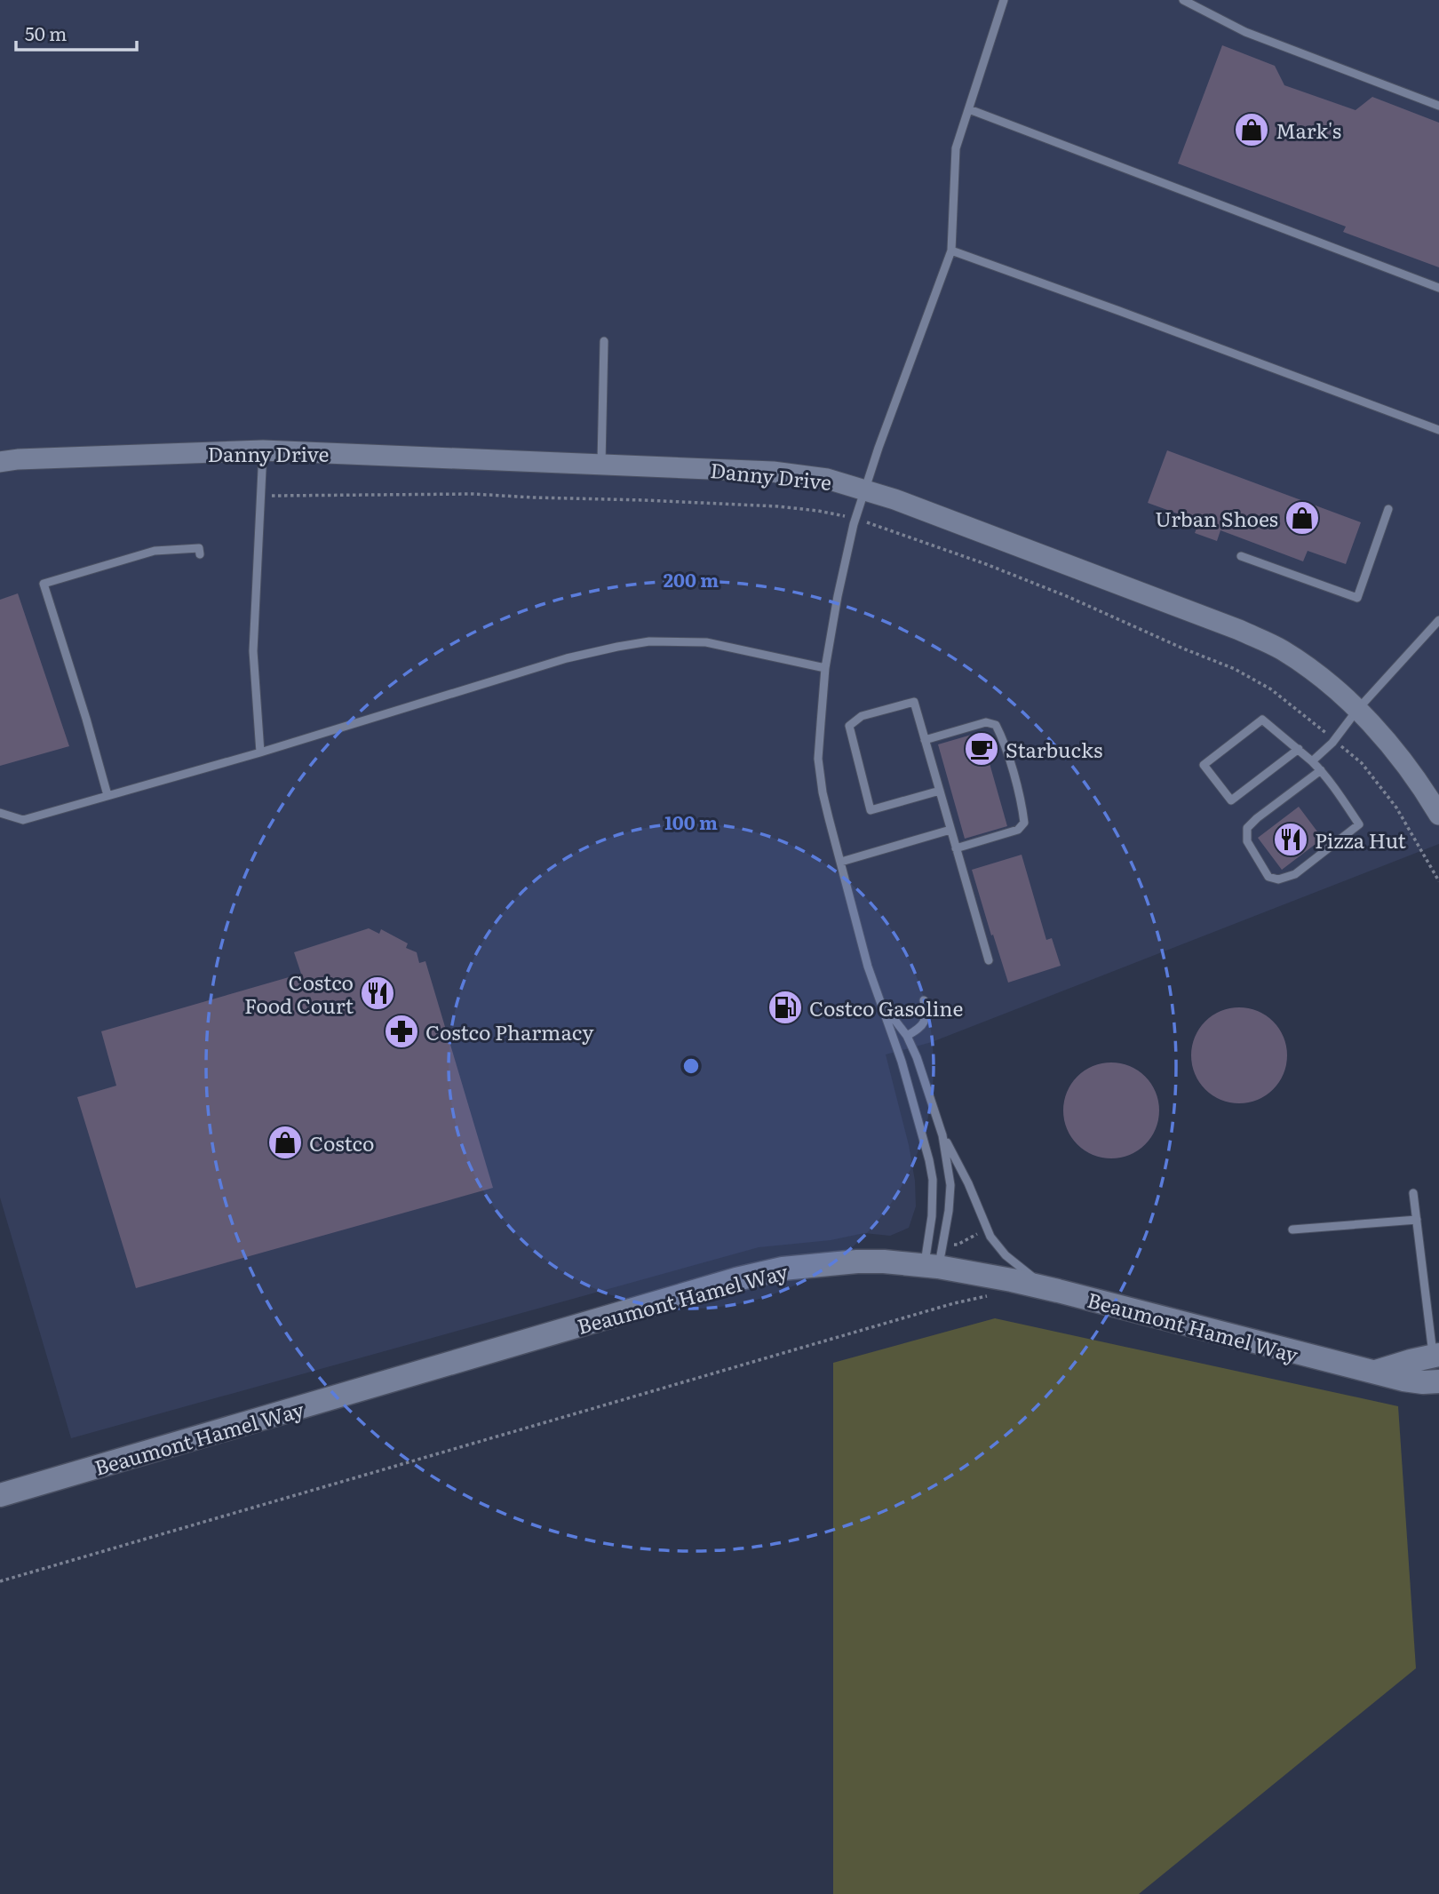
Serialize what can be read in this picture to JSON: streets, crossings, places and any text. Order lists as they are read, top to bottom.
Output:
{
  "streets": {
    "main road": ["Beaumont Hamel Way"],
    "street": ["Danny Drive"]
  },
  "places": {
    "shop": ["Mark's", "Urban Shoes", "Costco"],
    "cafe": ["Starbucks"],
    "restaurant": ["Pizza Hut", "Costco Food Court"],
    "fuel station": ["Costco Gasoline"],
    "pharmacy": ["Costco Pharmacy"]
  },
  "scale_bar": "50 m",
  "rings": ["200 m", "100 m"]
}
